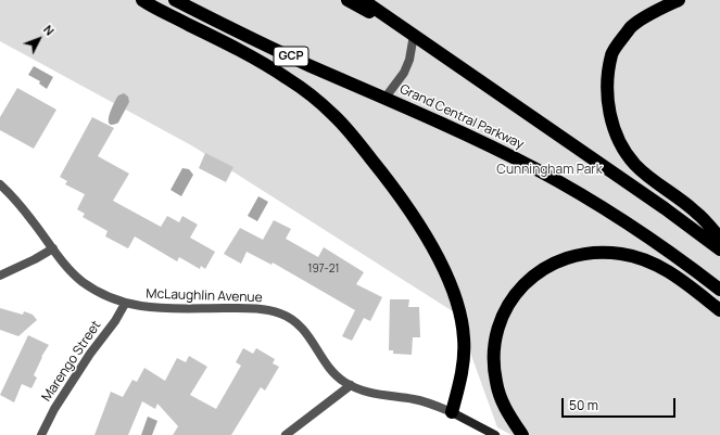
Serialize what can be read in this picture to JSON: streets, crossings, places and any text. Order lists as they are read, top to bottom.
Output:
{
  "streets": {
    "highway": ["GCP", "Grand Central Parkway"],
    "street": ["McLaughlin Avenue", "Marengo Street"]
  },
  "crossings": [
    ["McLaughlin Avenue", "Marengo Street"]
  ],
  "parks": ["Cunningham Park"],
  "house_numbers": ["197-21"],
  "scale_bar": "50 m",
  "north": "top right"
}
